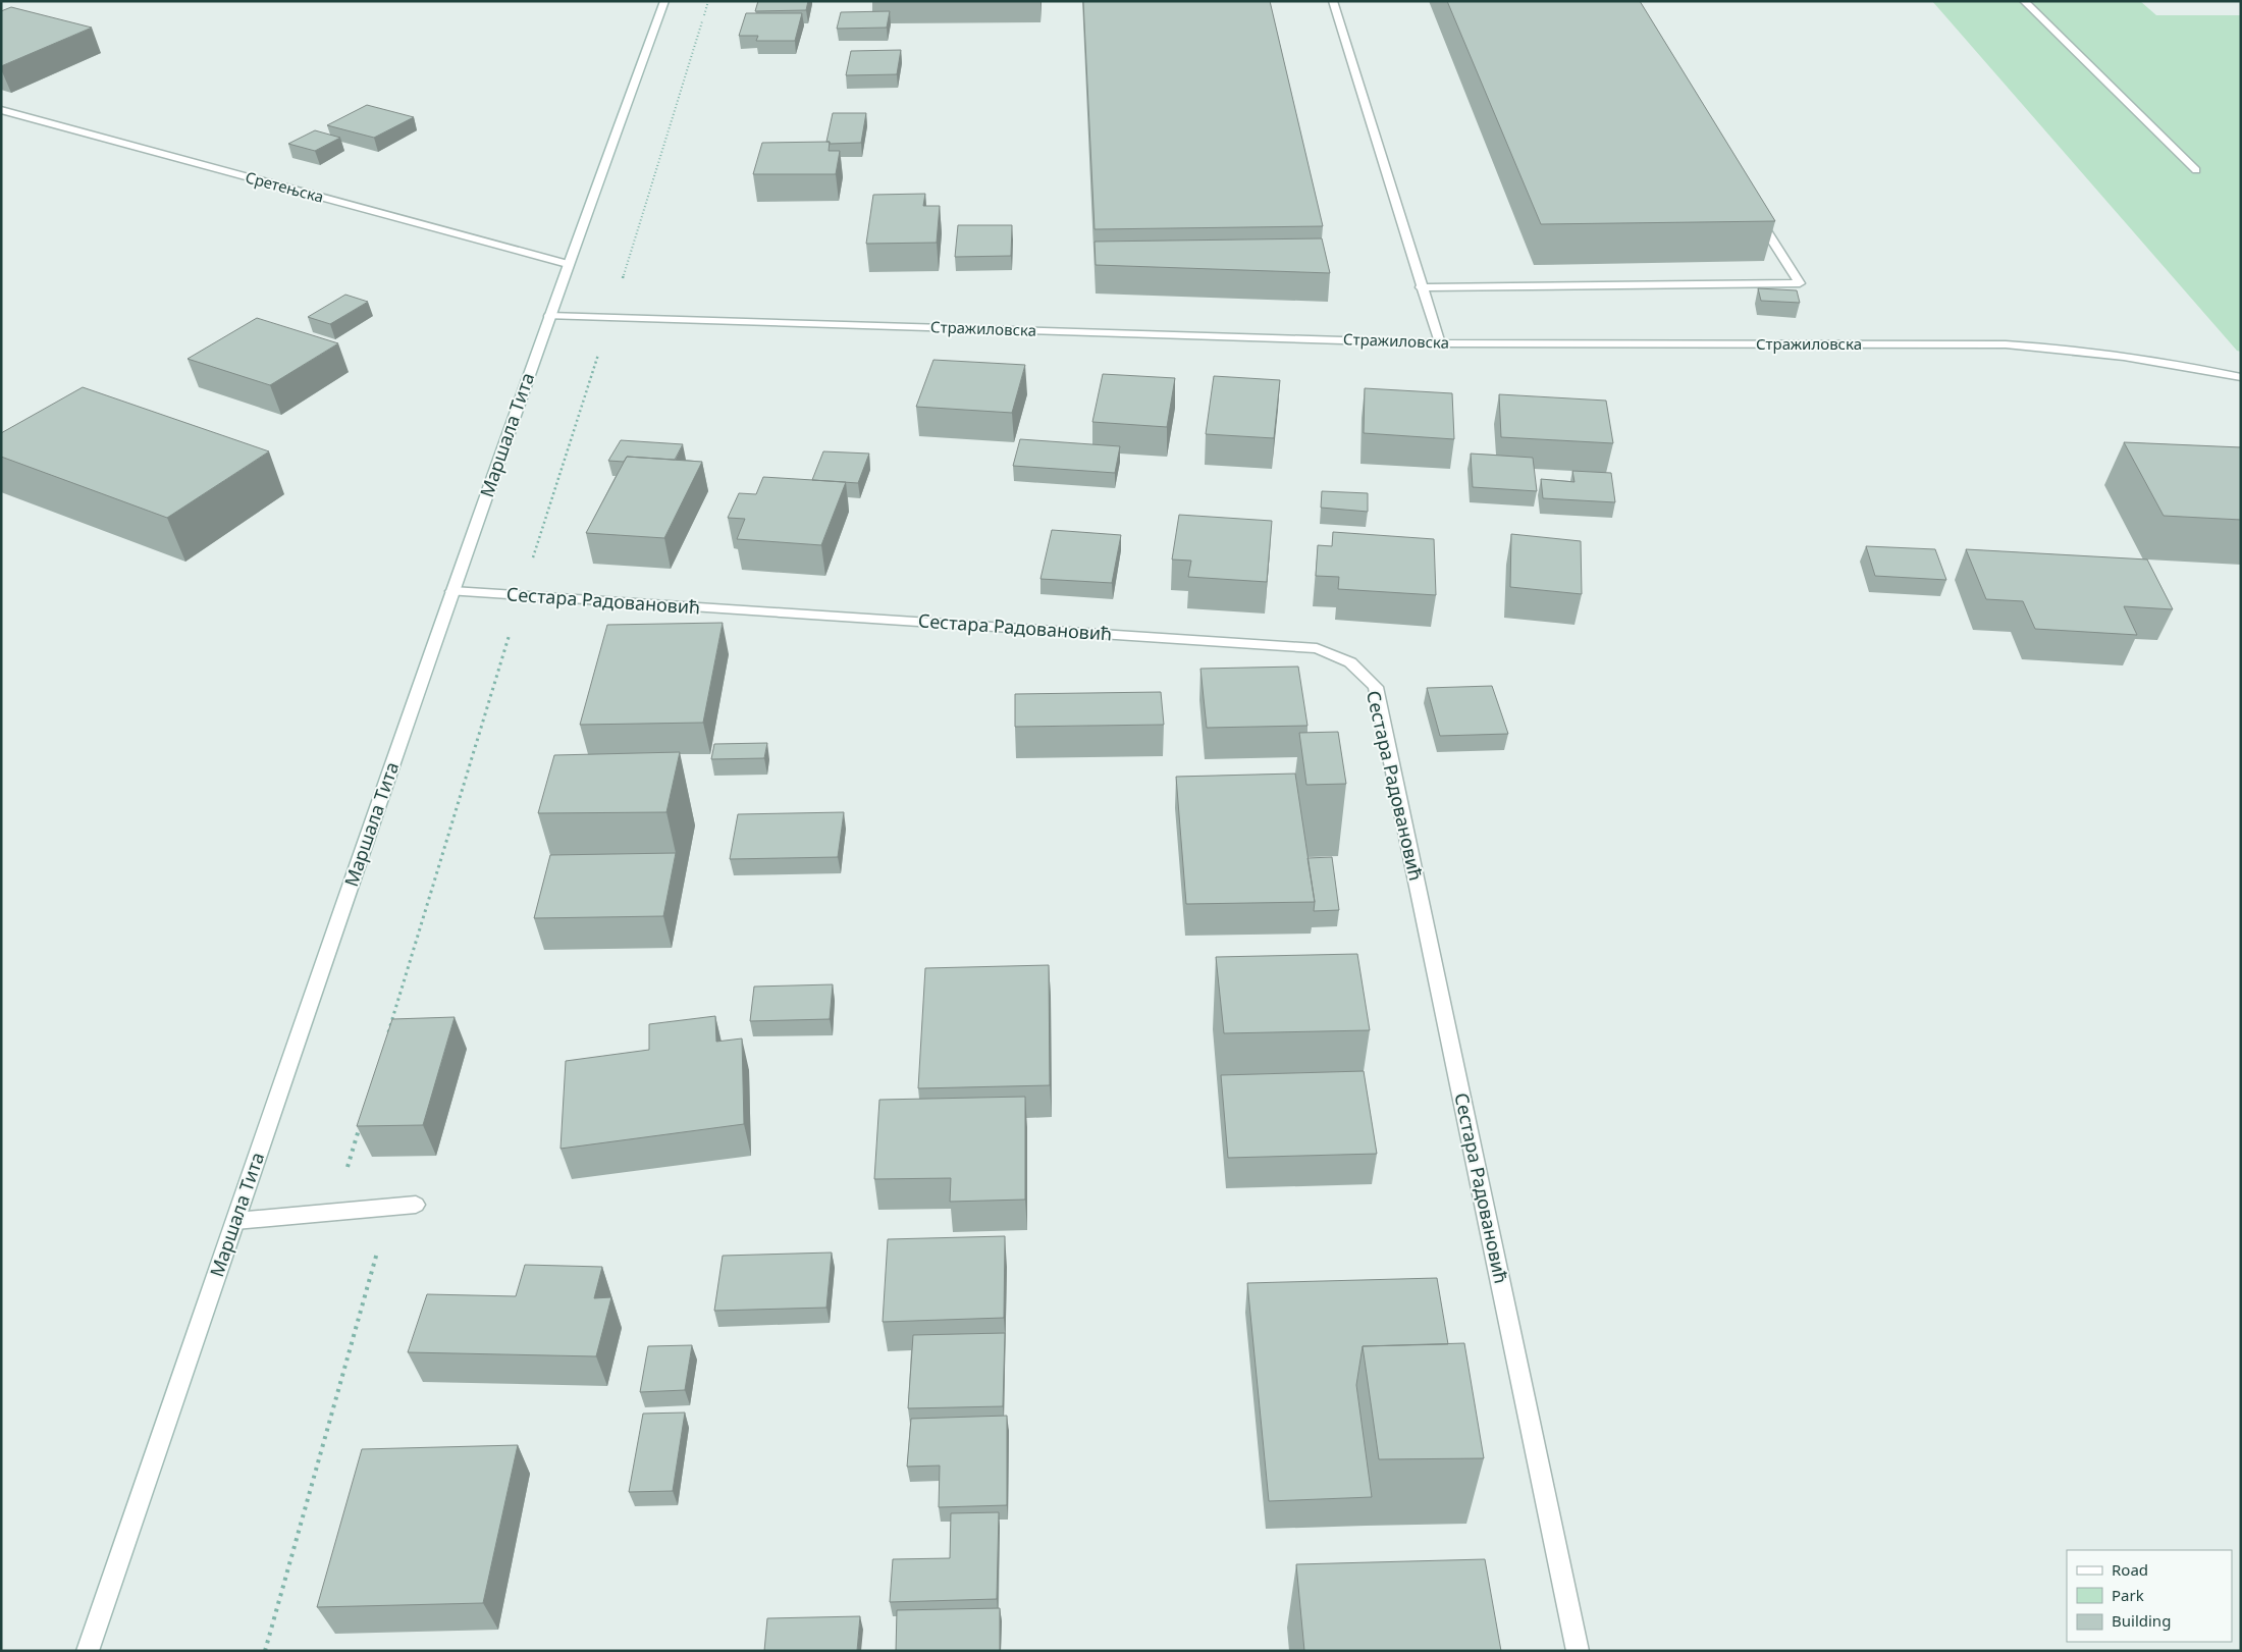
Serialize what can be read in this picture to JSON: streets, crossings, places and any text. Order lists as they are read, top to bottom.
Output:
{
  "streets": {
    "street": [
      "Сретењска",
      "Стражиловска",
      "Маршала Тита",
      "Сестара Радовановић"
    ]
  },
  "crossings": [
    ["Сретењска", "Маршала Тита"],
    ["Стражиловска", "Маршала Тита"],
    ["Маршала Тита", "Сестара Радовановић"]
  ],
  "legend": ["Road", "Park", "Building"]
}
